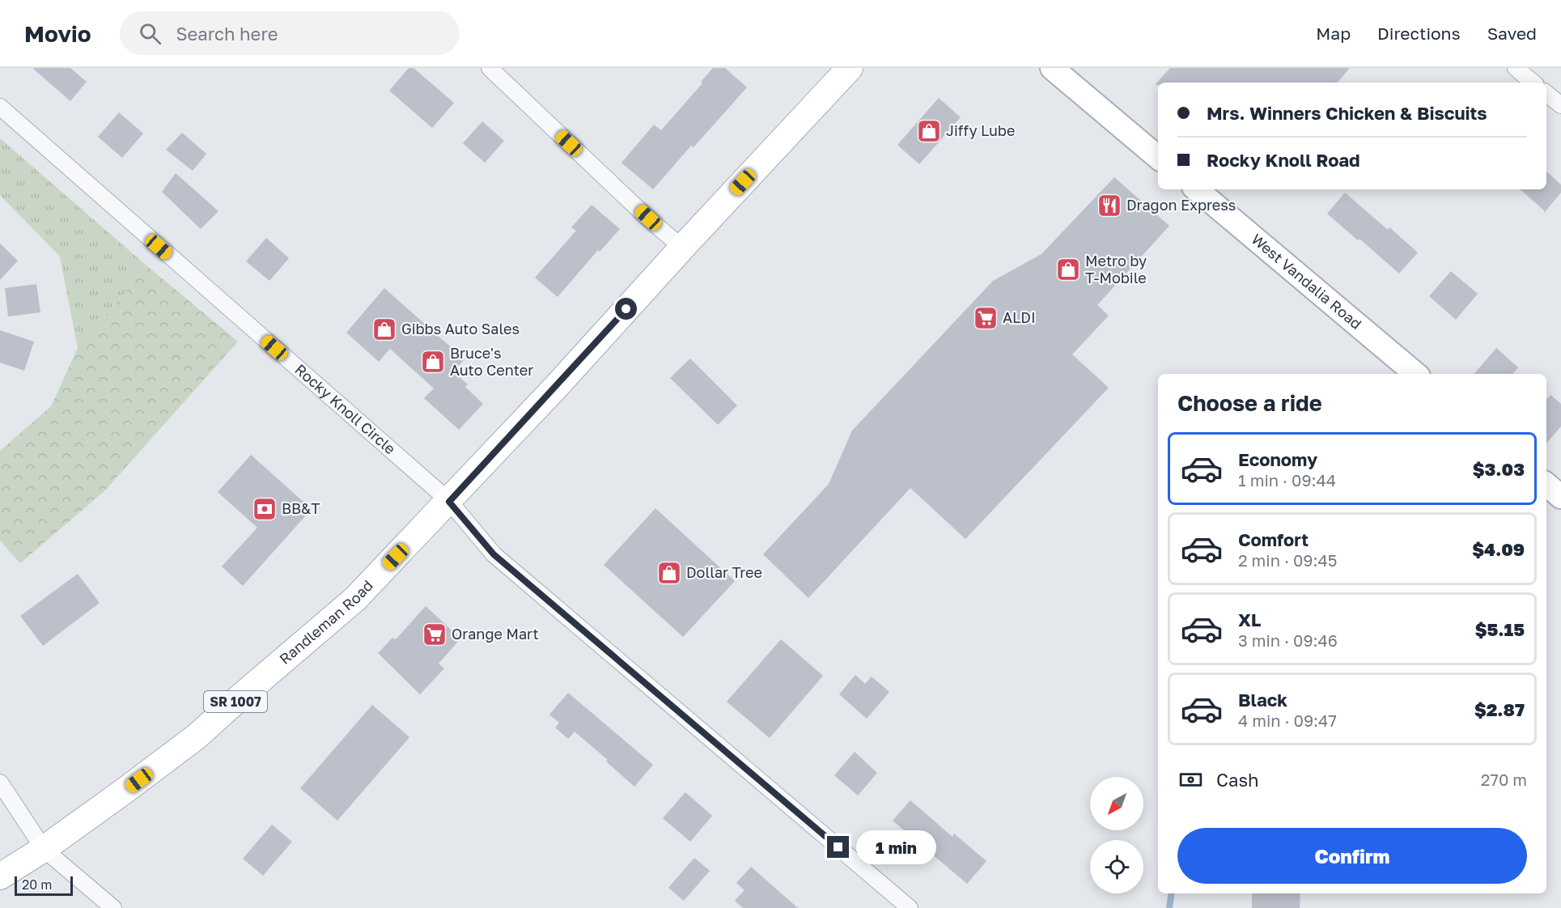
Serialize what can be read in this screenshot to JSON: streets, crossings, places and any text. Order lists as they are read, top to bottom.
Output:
{
  "streets": {
    "main road": ["West Vandalia Road", "Randleman Road", "SR 1007"],
    "street": ["Rocky Knoll Circle"]
  },
  "crossings": [
    ["Rocky Knoll Circle", "Randleman Road"]
  ],
  "places": {
    "shop": [
      "Jiffy Lube",
      "Metro by T-Mobile",
      "Gibbs Auto Sales",
      "Bruce's Auto Center",
      "Dollar Tree"
    ],
    "restaurant": ["Dragon Express"],
    "supermarket": ["ALDI", "Orange Mart"],
    "bank": ["BB&T"]
  },
  "scale_bar": "20 m",
  "north": "bottom left",
  "page": {
    "header": "Movio",
    "search": "Search here",
    "nav": ["Map", "Directions", "Saved"],
    "banner": ["Mrs. Winners Chicken & Biscuits", "Rocky Knoll Road"],
    "heading": "Choose a ride",
    "list": [
      {
        "name": "Economy",
        "note": "1 min · 09:44",
        "value": "$3.03"
      },
      {
        "name": "Comfort",
        "note": "2 min · 09:45",
        "value": "$4.09"
      },
      {
        "name": "XL",
        "note": "3 min · 09:46",
        "value": "$5.15"
      },
      {
        "name": "Black",
        "note": "4 min · 09:47",
        "value": "$2.87"
      }
    ],
    "pay": ["Cash", "270 m"],
    "buttons": "Confirm",
    "bubble": "1 min",
    "scale": "20 m"
  }
}
